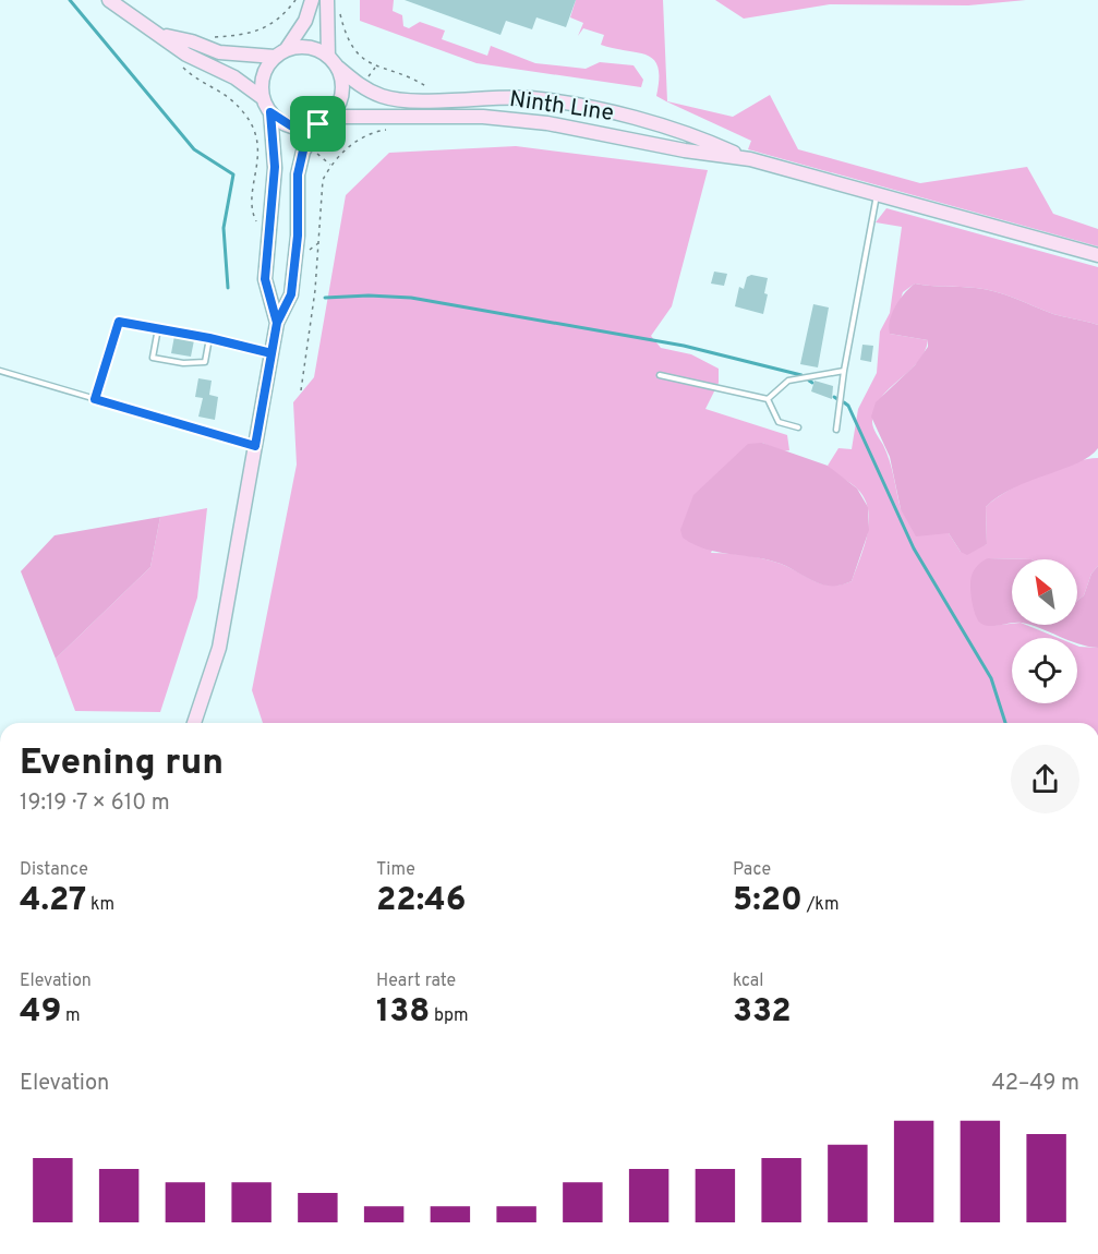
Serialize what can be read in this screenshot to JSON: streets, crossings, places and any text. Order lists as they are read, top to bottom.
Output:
{
  "streets": {
    "main road": ["Ninth Line"]
  },
  "north": "top left",
  "page": {
    "heading": ["Evening run", "19:19 · 7 × 610 m"],
    "stats": [
      ["Distance", "4.27 km"],
      ["Time", "22:46"],
      ["Pace", "5:20 /km"],
      ["Elevation", "49 m"],
      ["Heart rate", "138 bpm"],
      ["kcal", "332"]
    ],
    "chart": ["Elevation", "42–49 m"]
  }
}
